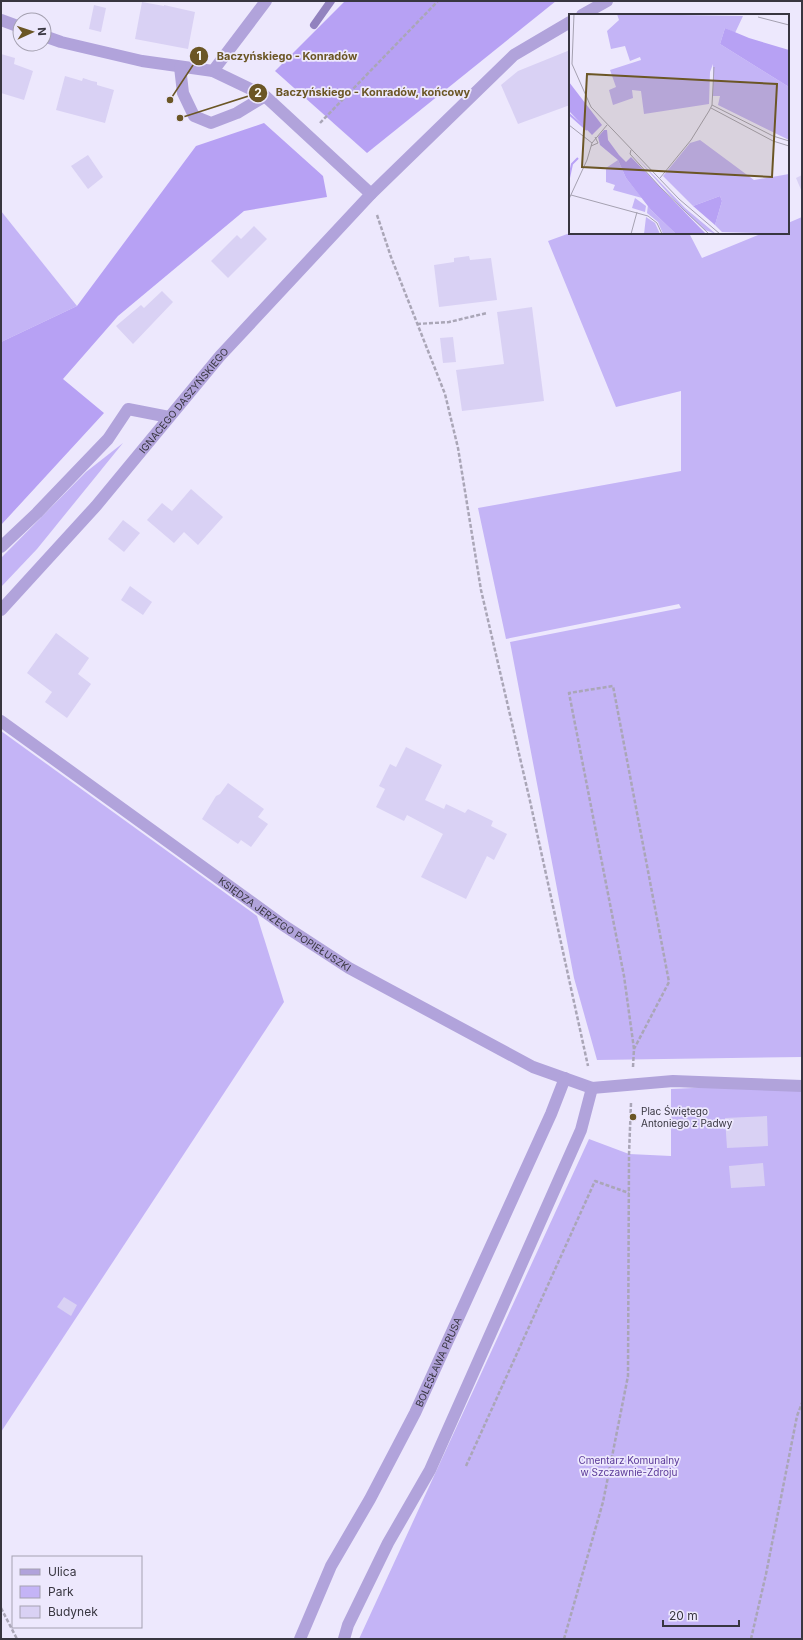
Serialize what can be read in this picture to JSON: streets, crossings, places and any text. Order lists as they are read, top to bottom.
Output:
{
  "streets": {
    "street": ["IGNACEGO DASZYŃSKIEGO", "KSIĘDZA JERZEGO POPIEŁUSZKI", "BOLESŁAWA PRUSA"]
  },
  "crossings": [
    ["KSIĘDZA JERZEGO POPIEŁUSZKI", "BOLESŁAWA PRUSA"]
  ],
  "parks": ["Cmentarz Komunalny w Szczawnie-Zdroju"],
  "places": ["Baczyńskiego - Konradów", "Baczyńskiego - Konradów, końcowy", "Plac Świętego Antoniego z Padwy"],
  "legend": ["Ulica", "Park", "Budynek"],
  "scale_bar": "20 m",
  "north": "right"
}
